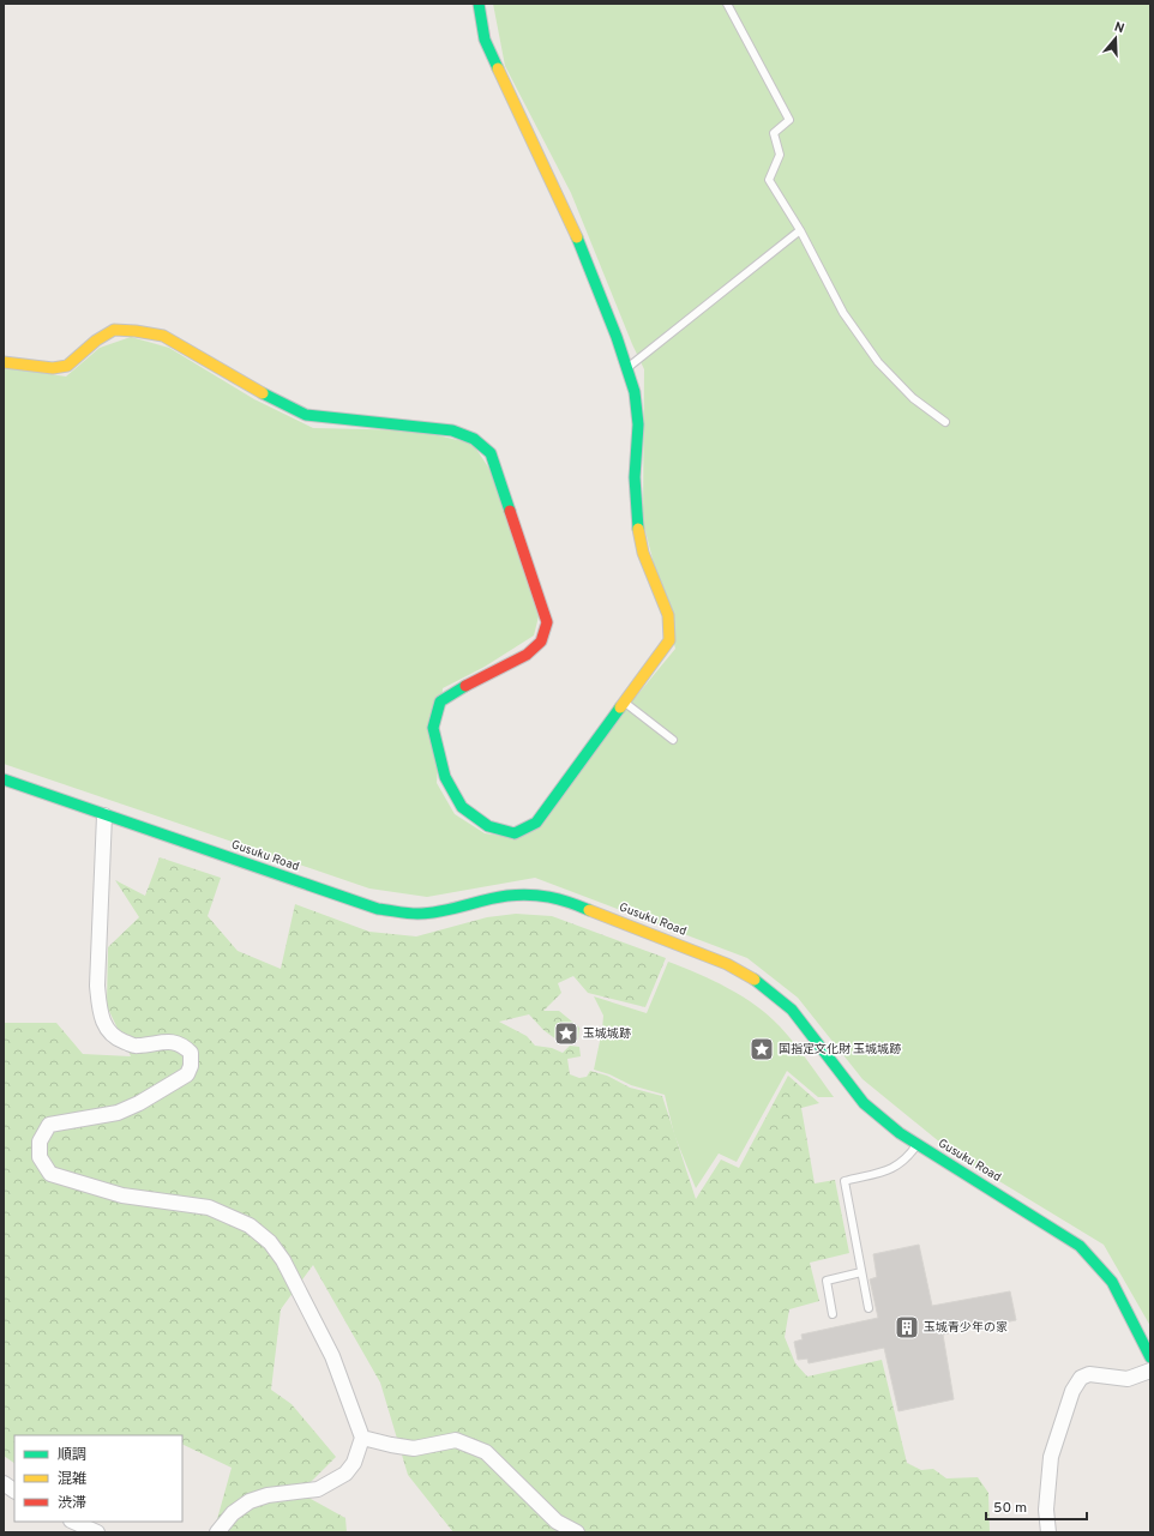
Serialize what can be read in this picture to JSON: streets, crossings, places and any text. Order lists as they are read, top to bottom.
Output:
{
  "streets": {
    "street": ["Gusuku Road"]
  },
  "places": {
    "place": ["玉城城跡", "国指定文化財 玉城城跡"],
    "building": ["玉城青少年の家"]
  },
  "legend": ["順調", "混雑", "渋滞"],
  "scale_bar": "50 m",
  "north": "top"
}
